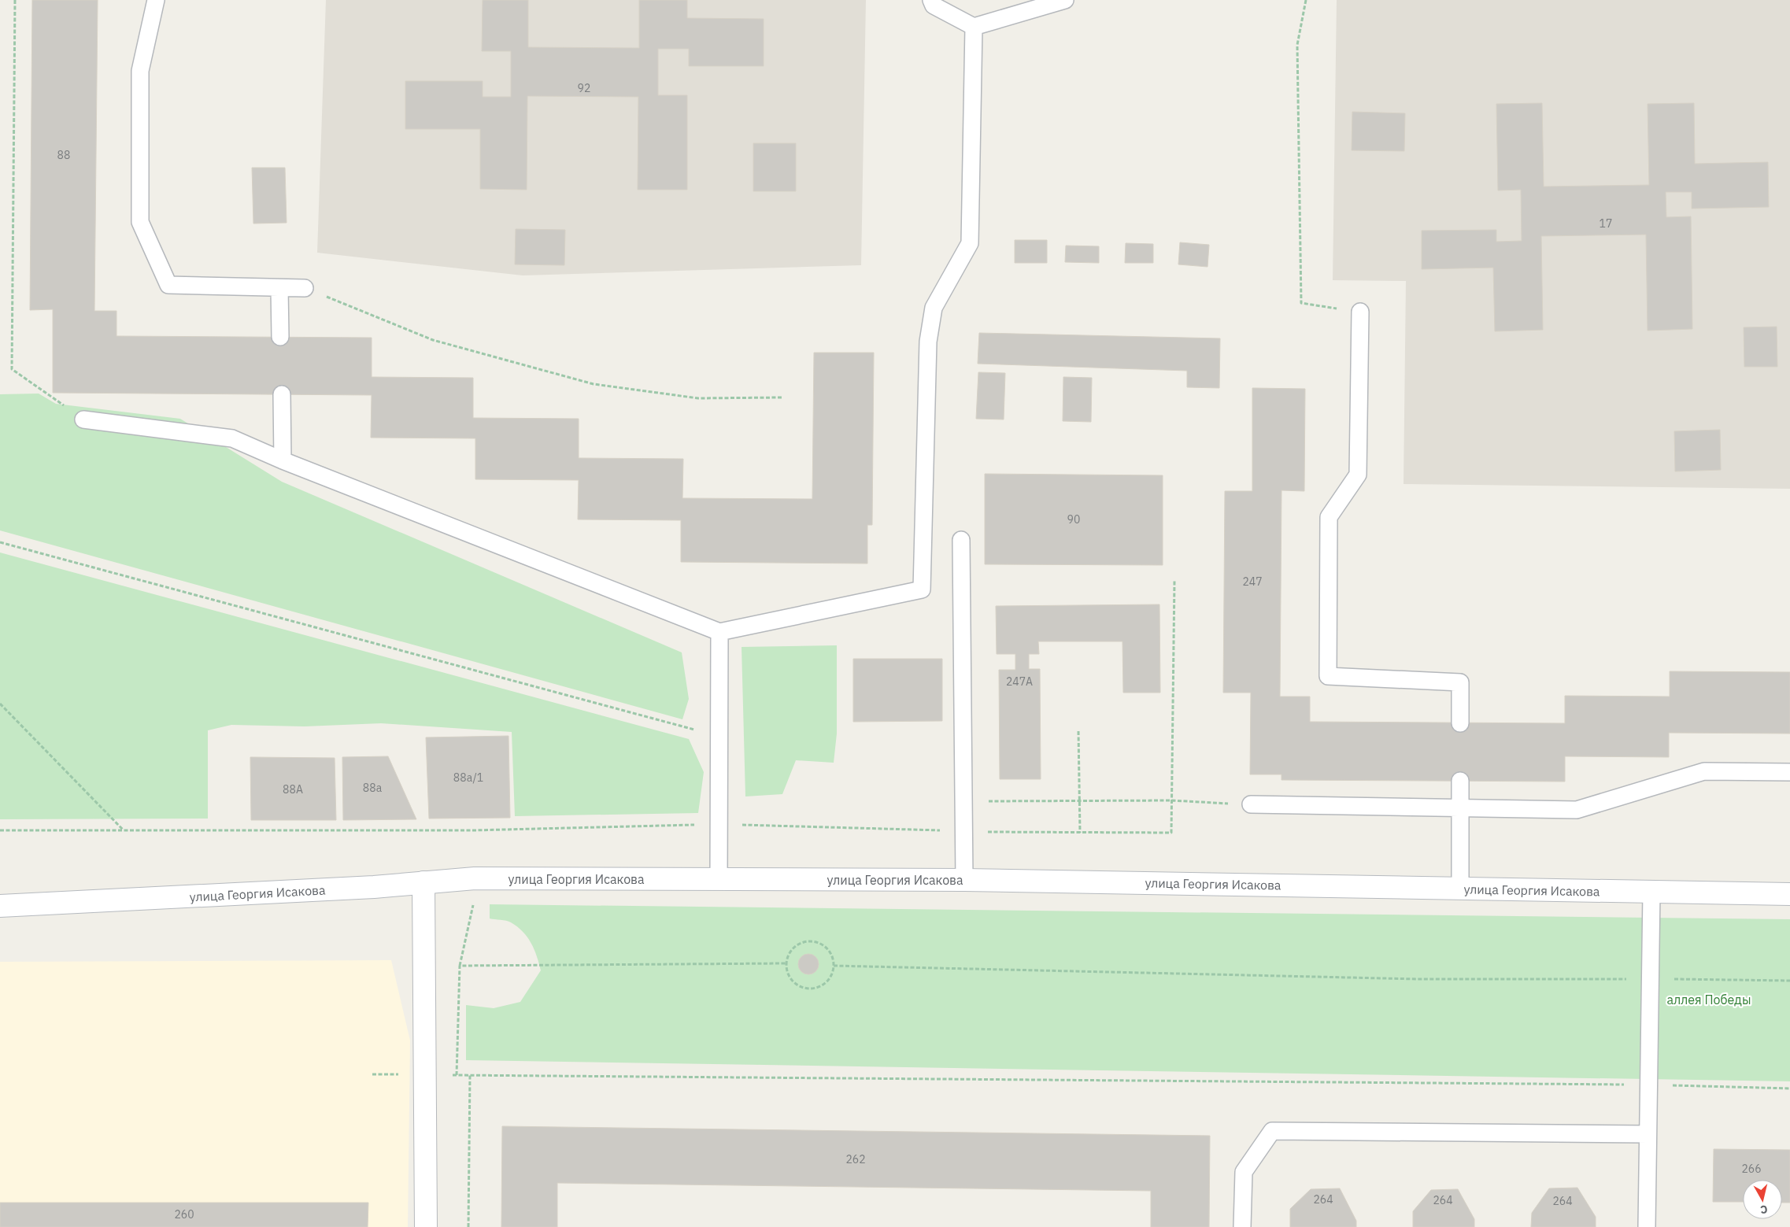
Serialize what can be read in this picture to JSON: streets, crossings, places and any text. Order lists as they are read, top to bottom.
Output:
{
  "streets": {
    "street": ["улица Георгия Исакова"]
  },
  "parks": ["аллея Победы"],
  "house_numbers": [
    "92",
    "88",
    "17",
    "90",
    "247",
    "247А",
    "88а/1",
    "88а",
    "88А",
    "262",
    "266",
    "264",
    "264",
    "264",
    "260"
  ],
  "north": "bottom"
}
